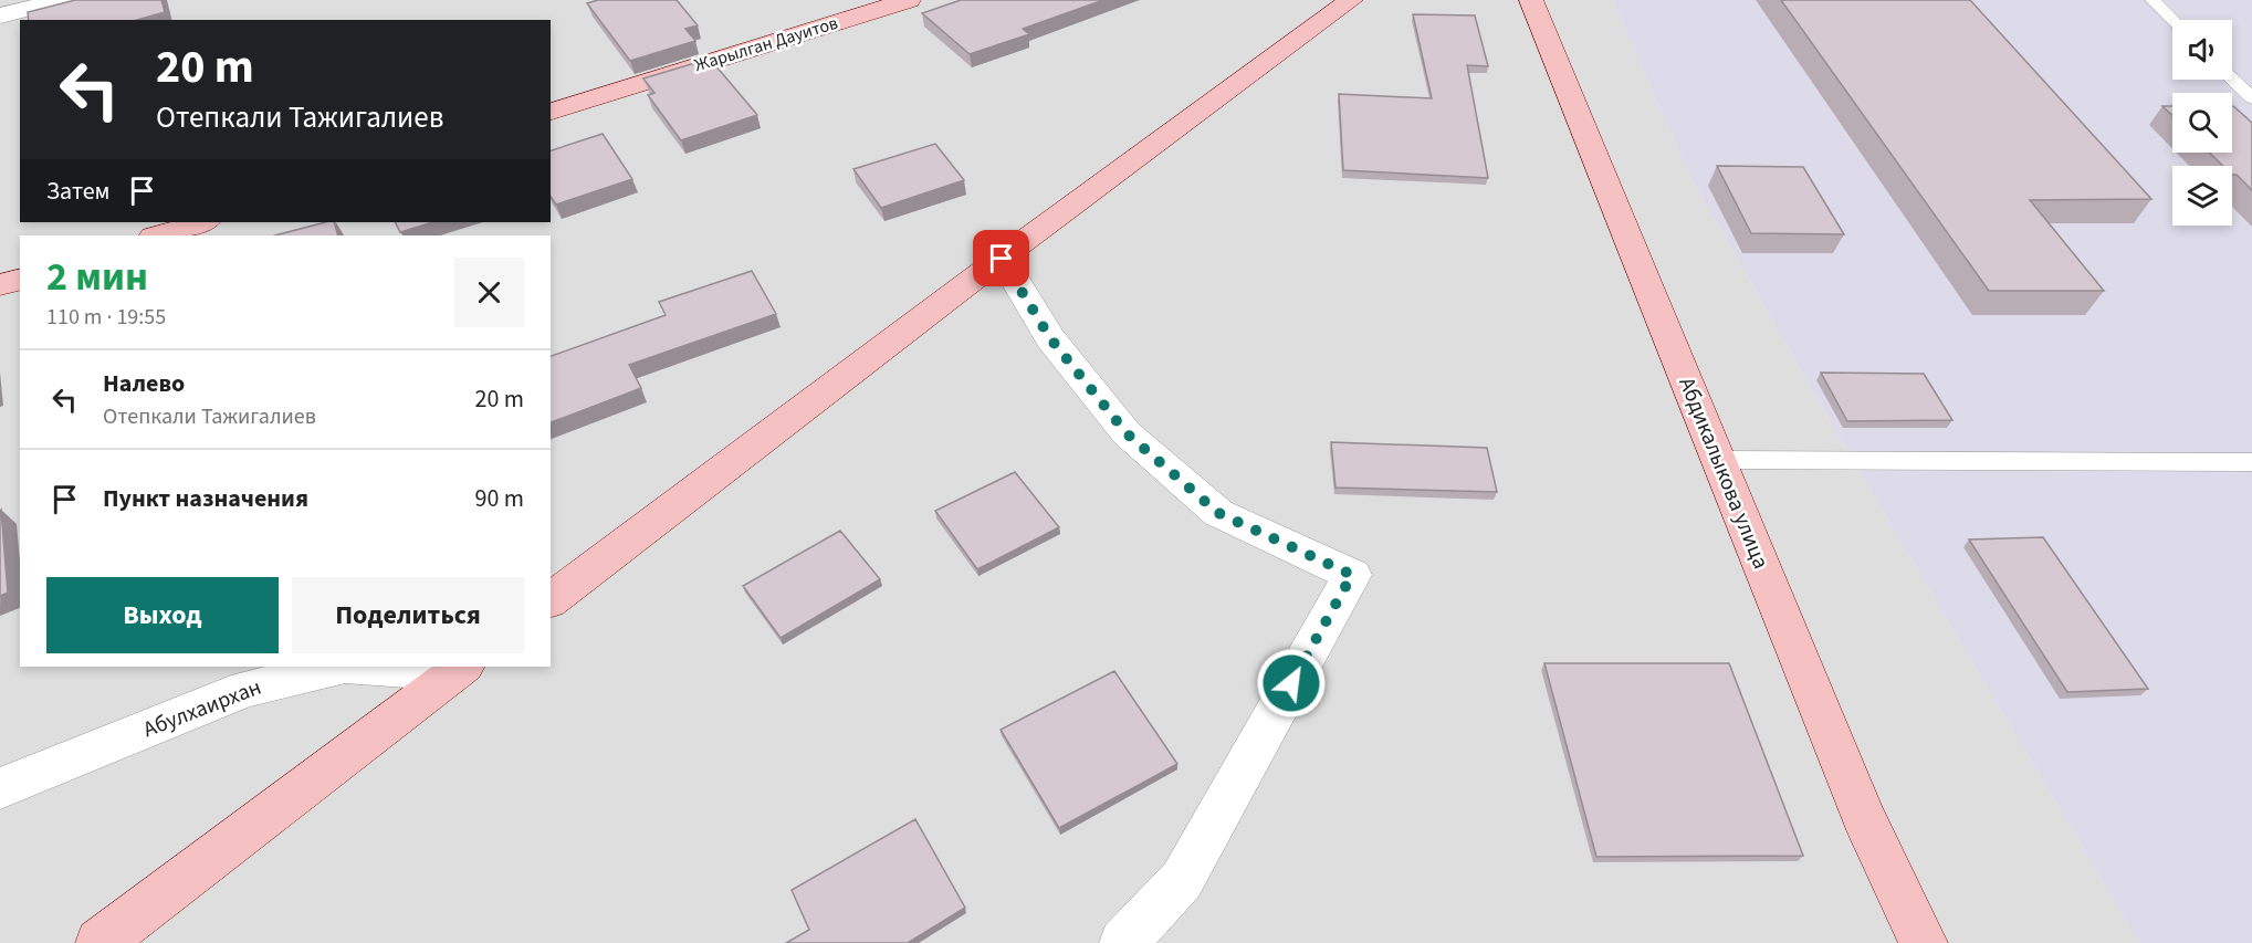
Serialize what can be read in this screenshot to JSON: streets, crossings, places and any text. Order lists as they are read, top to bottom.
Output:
{
  "streets": {
    "street": ["Жарылган Дауитов", "Абдикалыкова улица", "Абулхаирхан"]
  },
  "page": {
    "turn": ["20 m", "Отепкали Тажигалиев"],
    "then": "Затем",
    "heading": ["2 мин", "110 m · 19:55"],
    "list": [
      {
        "name": "Налево",
        "note": "Отепкали Тажигалиев",
        "value": "20 m"
      },
      {
        "name": "Пункт назначения",
        "value": "90 m"
      }
    ],
    "buttons": ["Выход", "Поделиться"]
  }
}
